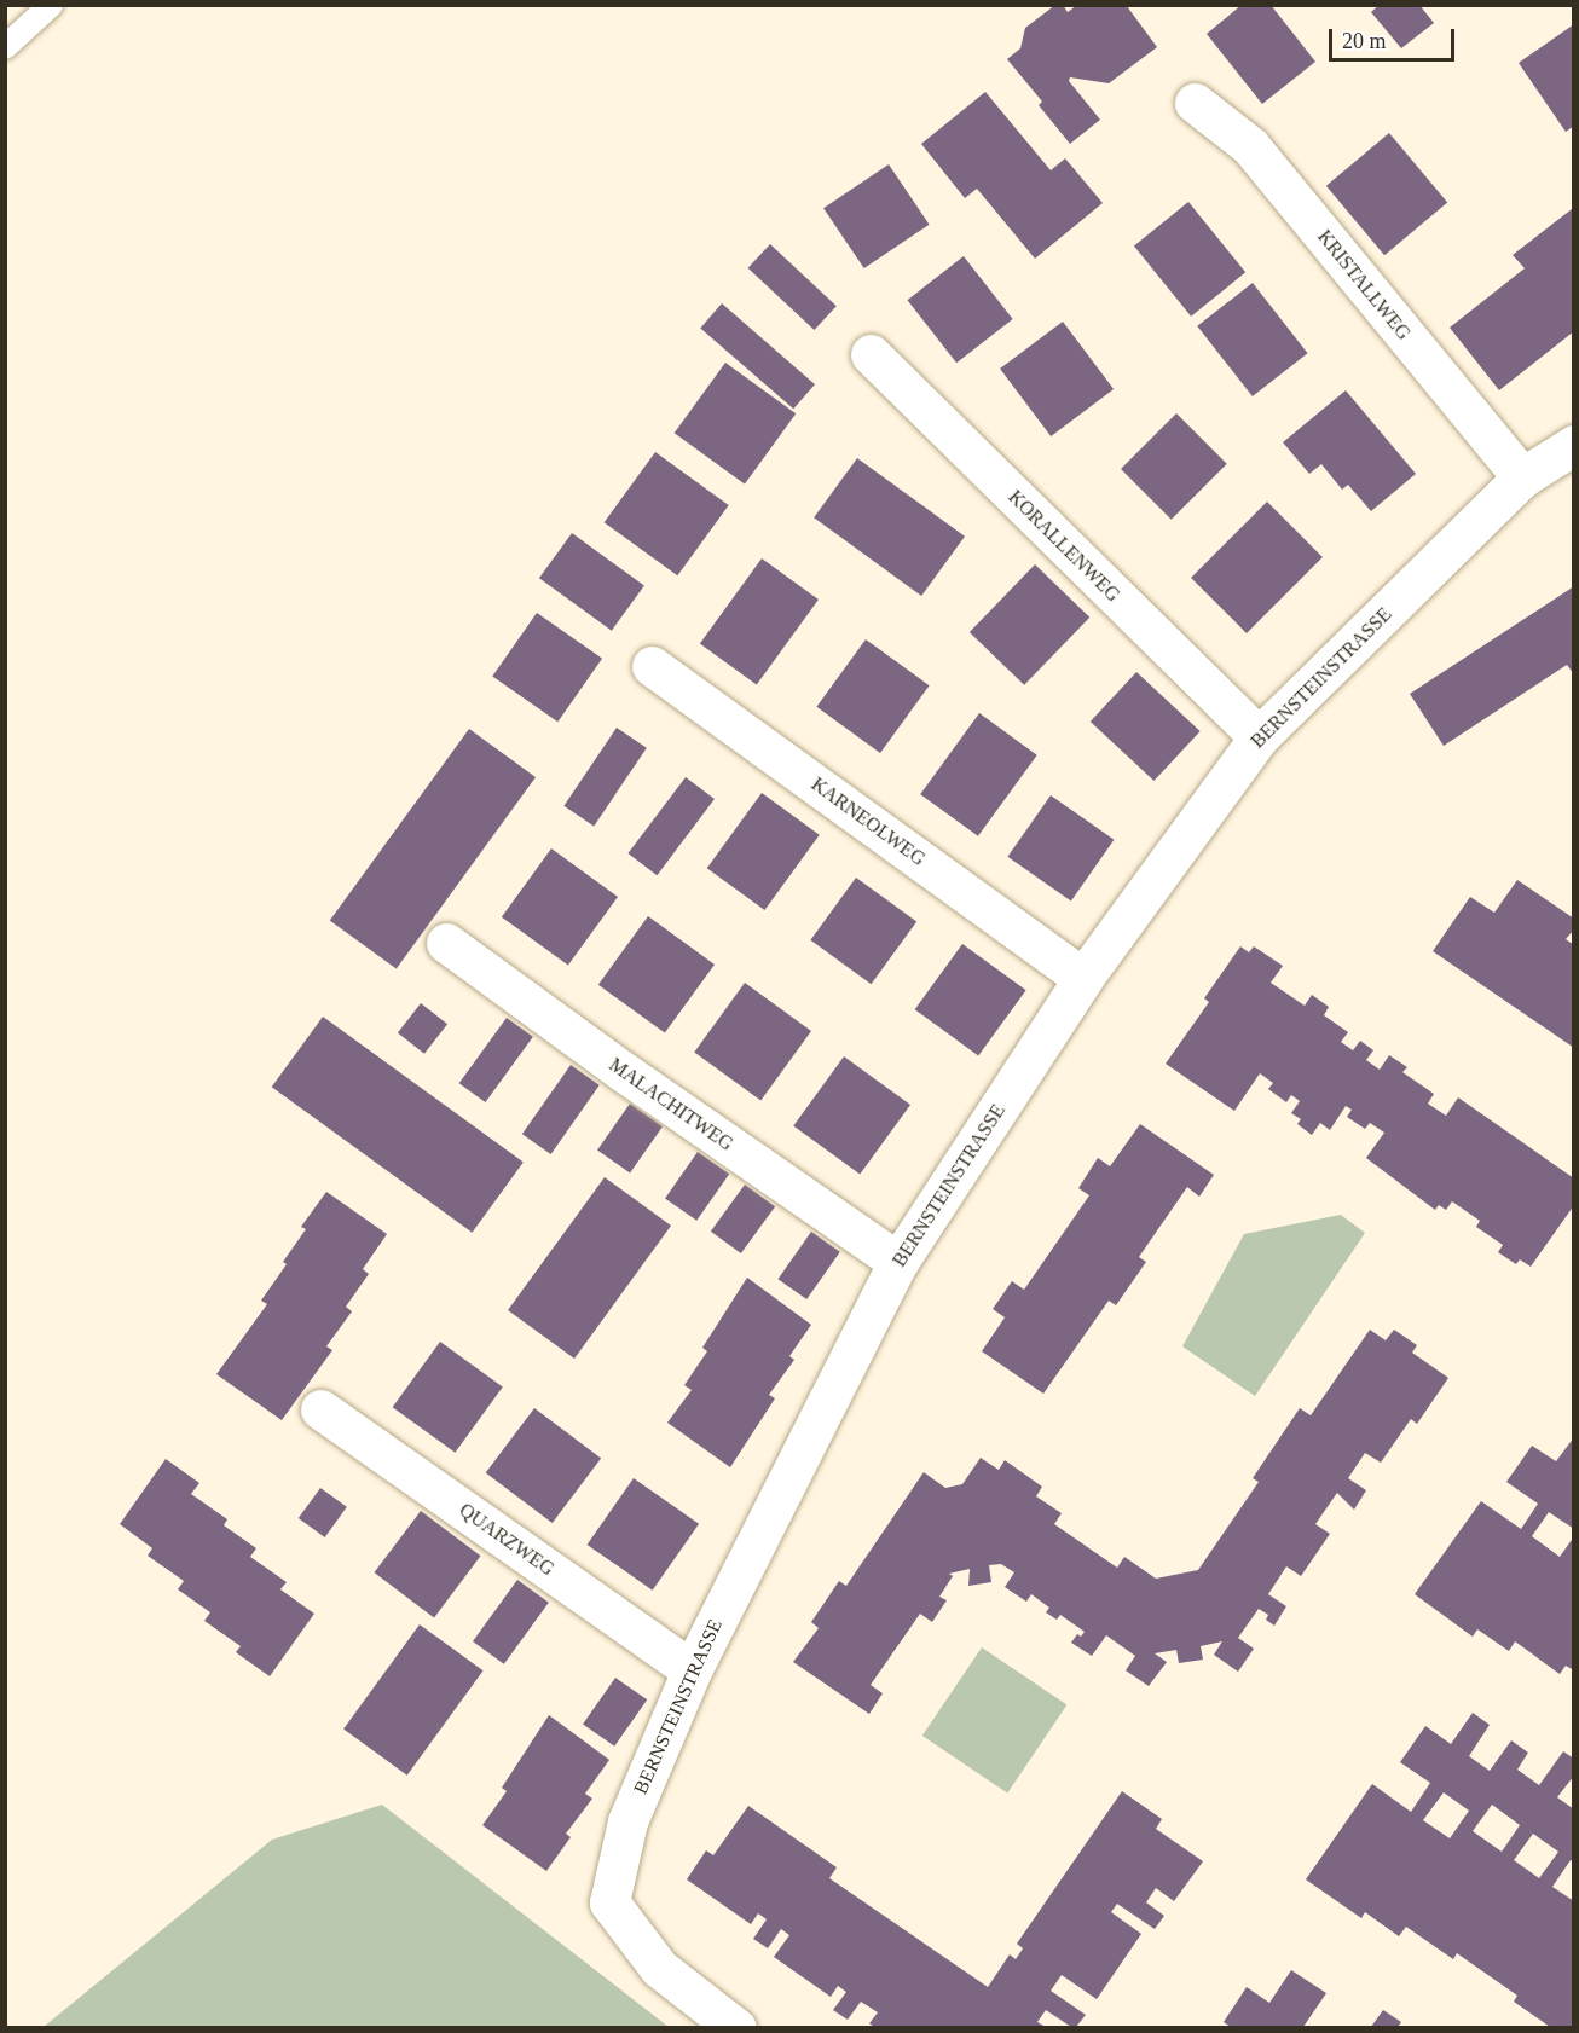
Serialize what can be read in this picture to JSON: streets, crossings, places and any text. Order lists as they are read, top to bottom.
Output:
{
  "streets": {
    "street": [
      "KRISTALLWEG",
      "KORALLENWEG",
      "BERNSTEINSTRASSE",
      "KARNEOLWEG",
      "MALACHITWEG",
      "QUARZWEG"
    ]
  },
  "crossings": [
    ["KRISTALLWEG", "BERNSTEINSTRASSE"],
    ["KORALLENWEG", "BERNSTEINSTRASSE"],
    ["BERNSTEINSTRASSE", "KARNEOLWEG"],
    ["BERNSTEINSTRASSE", "MALACHITWEG"],
    ["BERNSTEINSTRASSE", "QUARZWEG"]
  ],
  "scale_bar": "20 m"
}
